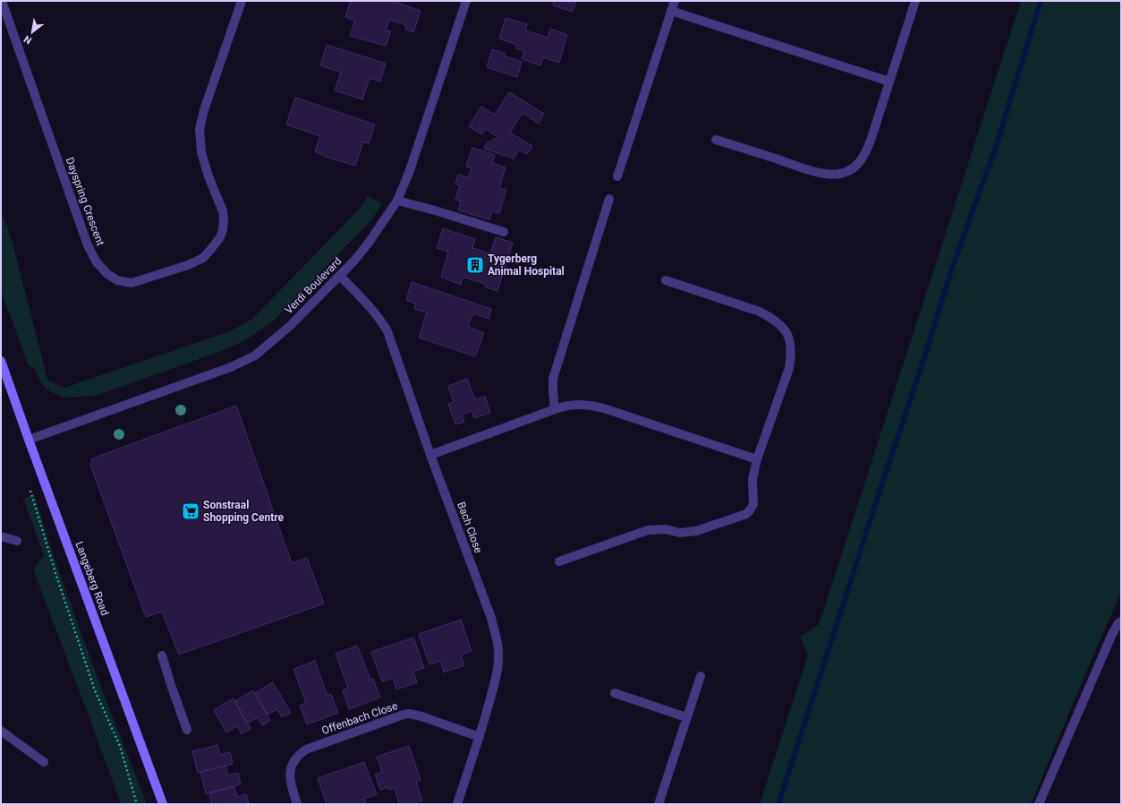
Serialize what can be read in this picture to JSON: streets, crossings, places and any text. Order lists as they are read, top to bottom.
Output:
{
  "streets": {
    "main road": ["Langeberg Road"],
    "street": [
      "Dayspring Crescent",
      "Verdi Boulevard",
      "Bach Close",
      "Offenbach Close"
    ]
  },
  "crossings": [
    ["Verdi Boulevard", "Bach Close"],
    ["Verdi Boulevard", "Langeberg Road"],
    ["Bach Close", "Offenbach Close"]
  ],
  "places": {
    "building": ["Tygerberg Animal Hospital"],
    "supermarket": ["Sonstraal Shopping Centre"]
  },
  "north": "bottom left"
}
